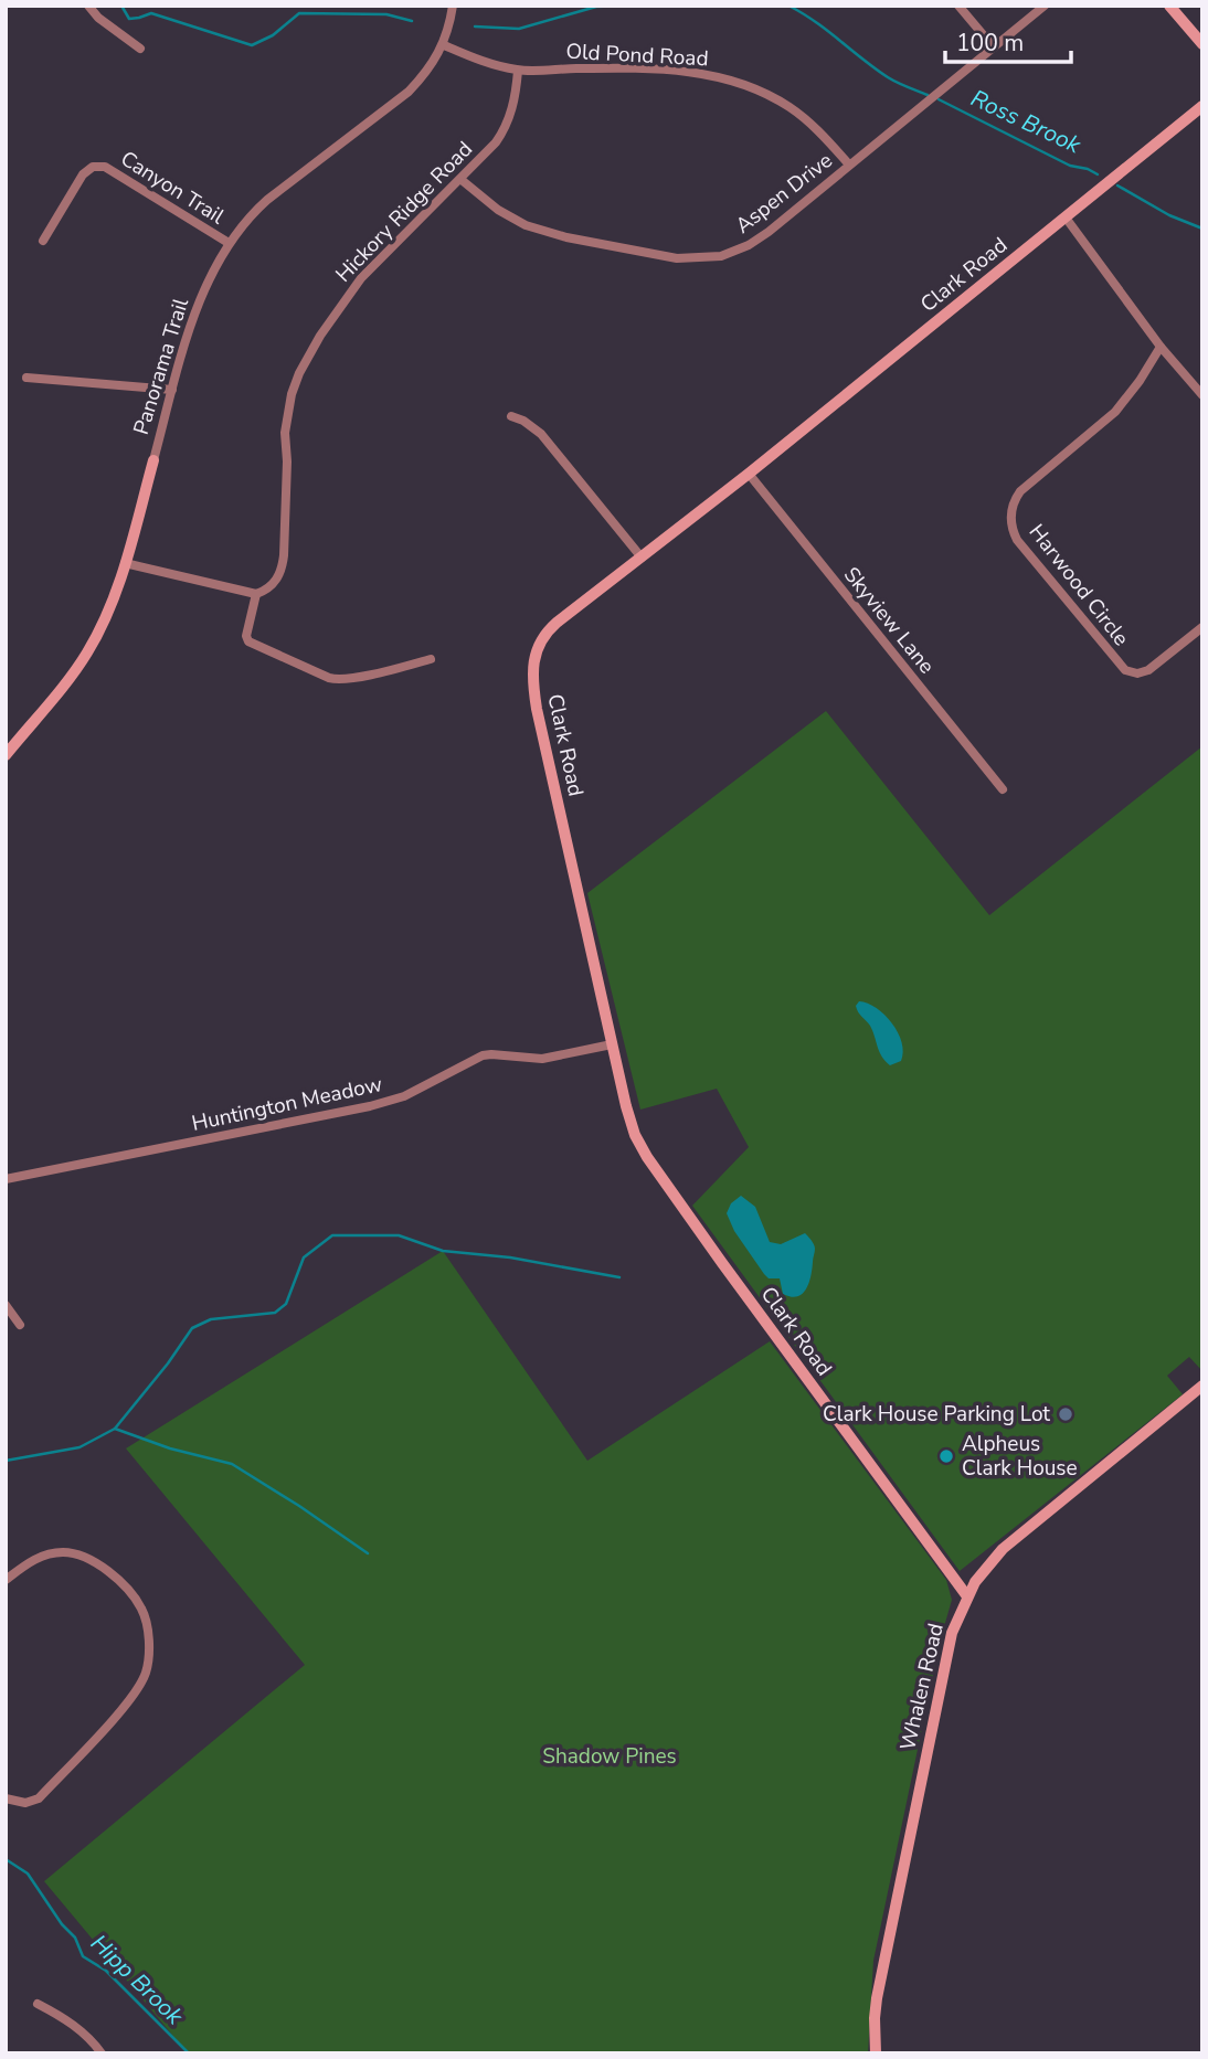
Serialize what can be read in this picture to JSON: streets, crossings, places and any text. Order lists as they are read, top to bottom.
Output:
{
  "streets": {
    "street": [
      "Old Pond Road",
      "Canyon Trail",
      "Aspen Drive",
      "Hickory Ridge Road",
      "Clark Road",
      "Panorama Trail",
      "Harwood Circle",
      "Skyview Lane",
      "Huntington Meadow",
      "Whalen Road"
    ]
  },
  "crossings": [
    ["Old Pond Road", "Aspen Drive"],
    ["Old Pond Road", "Hickory Ridge Road"],
    ["Old Pond Road", "Panorama Trail"],
    ["Canyon Trail", "Panorama Trail"],
    ["Aspen Drive", "Hickory Ridge Road"],
    ["Clark Road", "Skyview Lane"],
    ["Clark Road", "Huntington Meadow"],
    ["Clark Road", "Whalen Road"]
  ],
  "water": ["Ross Brook", "Hipp Brook"],
  "parks": ["Shadow Pines"],
  "places": ["Clark House Parking Lot", "Alpheus Clark House"],
  "scale_bar": "100 m"
}
